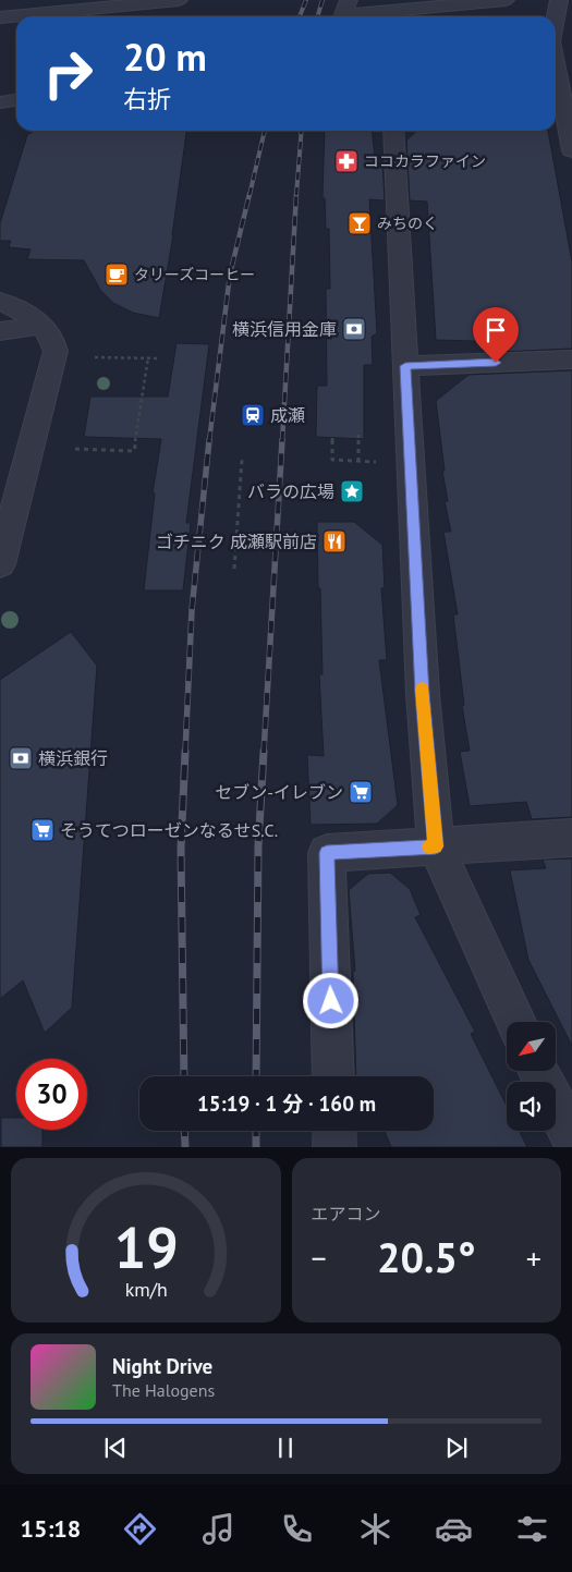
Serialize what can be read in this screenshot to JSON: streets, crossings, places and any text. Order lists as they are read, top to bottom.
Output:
{
  "places": {
    "pharmacy": ["ココカラファイン"],
    "bar": ["みちのく"],
    "cafe": ["タリーズコーヒー"],
    "bank": ["横浜信用金庫", "横浜銀行"],
    "station": ["成瀬"],
    "place": ["バラの広場"],
    "restaurant": ["ゴチニク 成瀬駅前店"],
    "supermarket": ["セブン-イレブン", "そうてつローゼンなるせS.C."]
  },
  "north": "bottom left",
  "page": {
    "turn": ["20 m", "右折"],
    "limit": "30",
    "trip": "15:19 · 1 分 · 160 m",
    "tile": "エアコン",
    "heat": ["−", "20.5°", "+"],
    "song": ["Night Drive", "The Halogens"],
    "tabs": "15:18",
    "gauge": ["19", "km/h"]
  }
}
